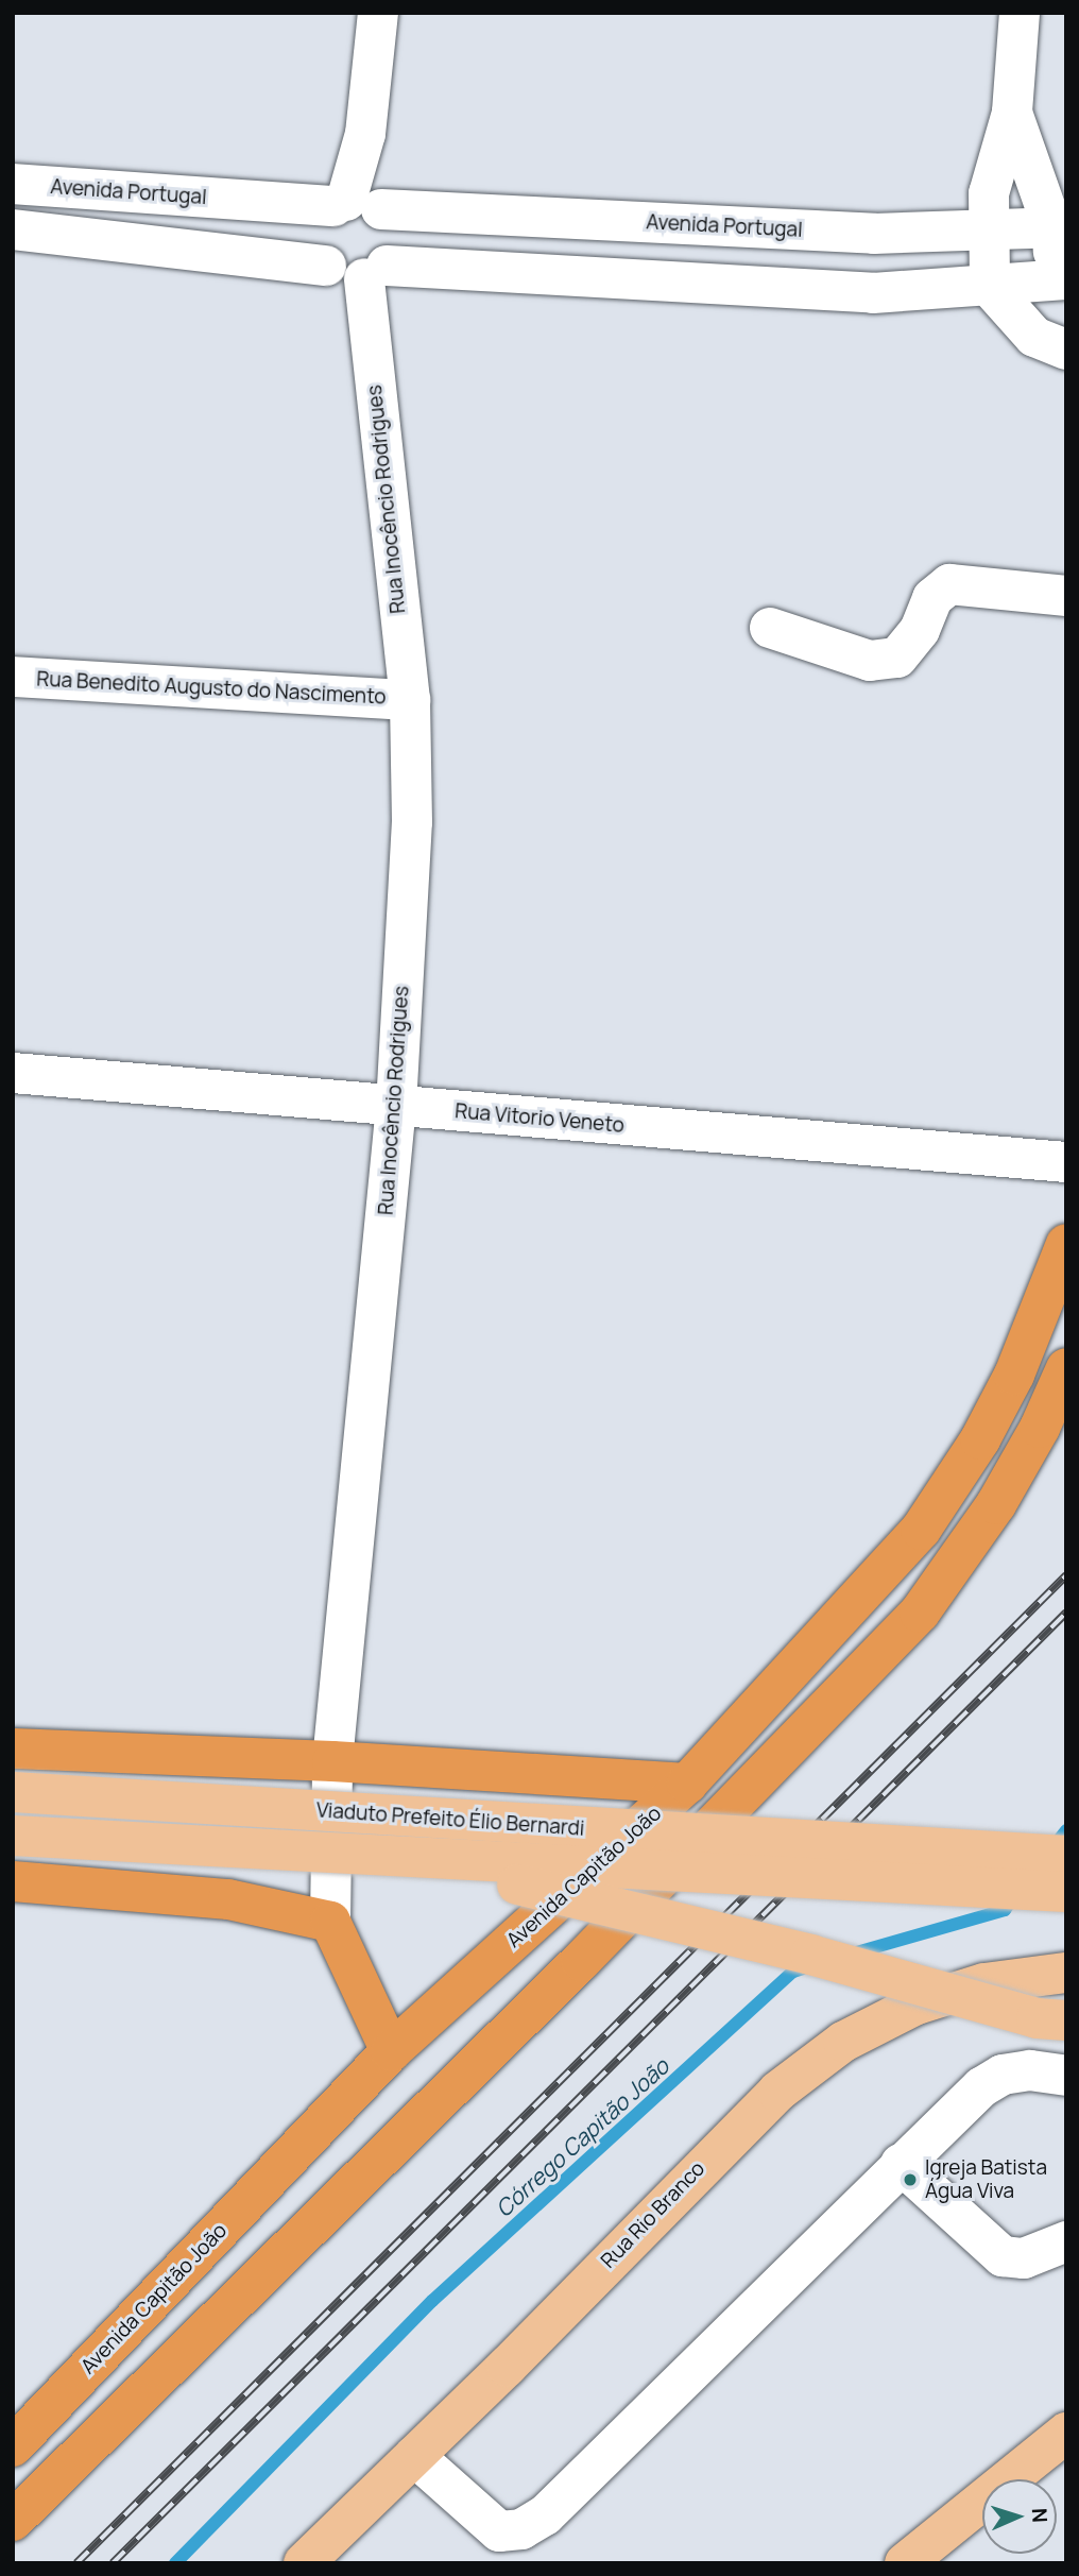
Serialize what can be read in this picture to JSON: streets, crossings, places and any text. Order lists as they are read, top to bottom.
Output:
{
  "streets": {
    "highway": ["Avenida Capitão João"],
    "main road": ["Viaduto Prefeito Élio Bernardi", "Rua Rio Branco"],
    "street": [
      "Avenida Portugal",
      "Rua Inocêncio Rodrigues",
      "Rua Benedito Augusto do Nascimento",
      "Rua Vitorio Veneto"
    ]
  },
  "crossings": [
    ["Avenida Portugal", "Rua Inocêncio Rodrigues"],
    ["Rua Inocêncio Rodrigues", "Rua Benedito Augusto do Nascimento"],
    ["Rua Inocêncio Rodrigues", "Rua Vitorio Veneto"]
  ],
  "water": ["Córrego Capitão João"],
  "places": ["Igreja Batista Água Viva"],
  "north": "right"
}
